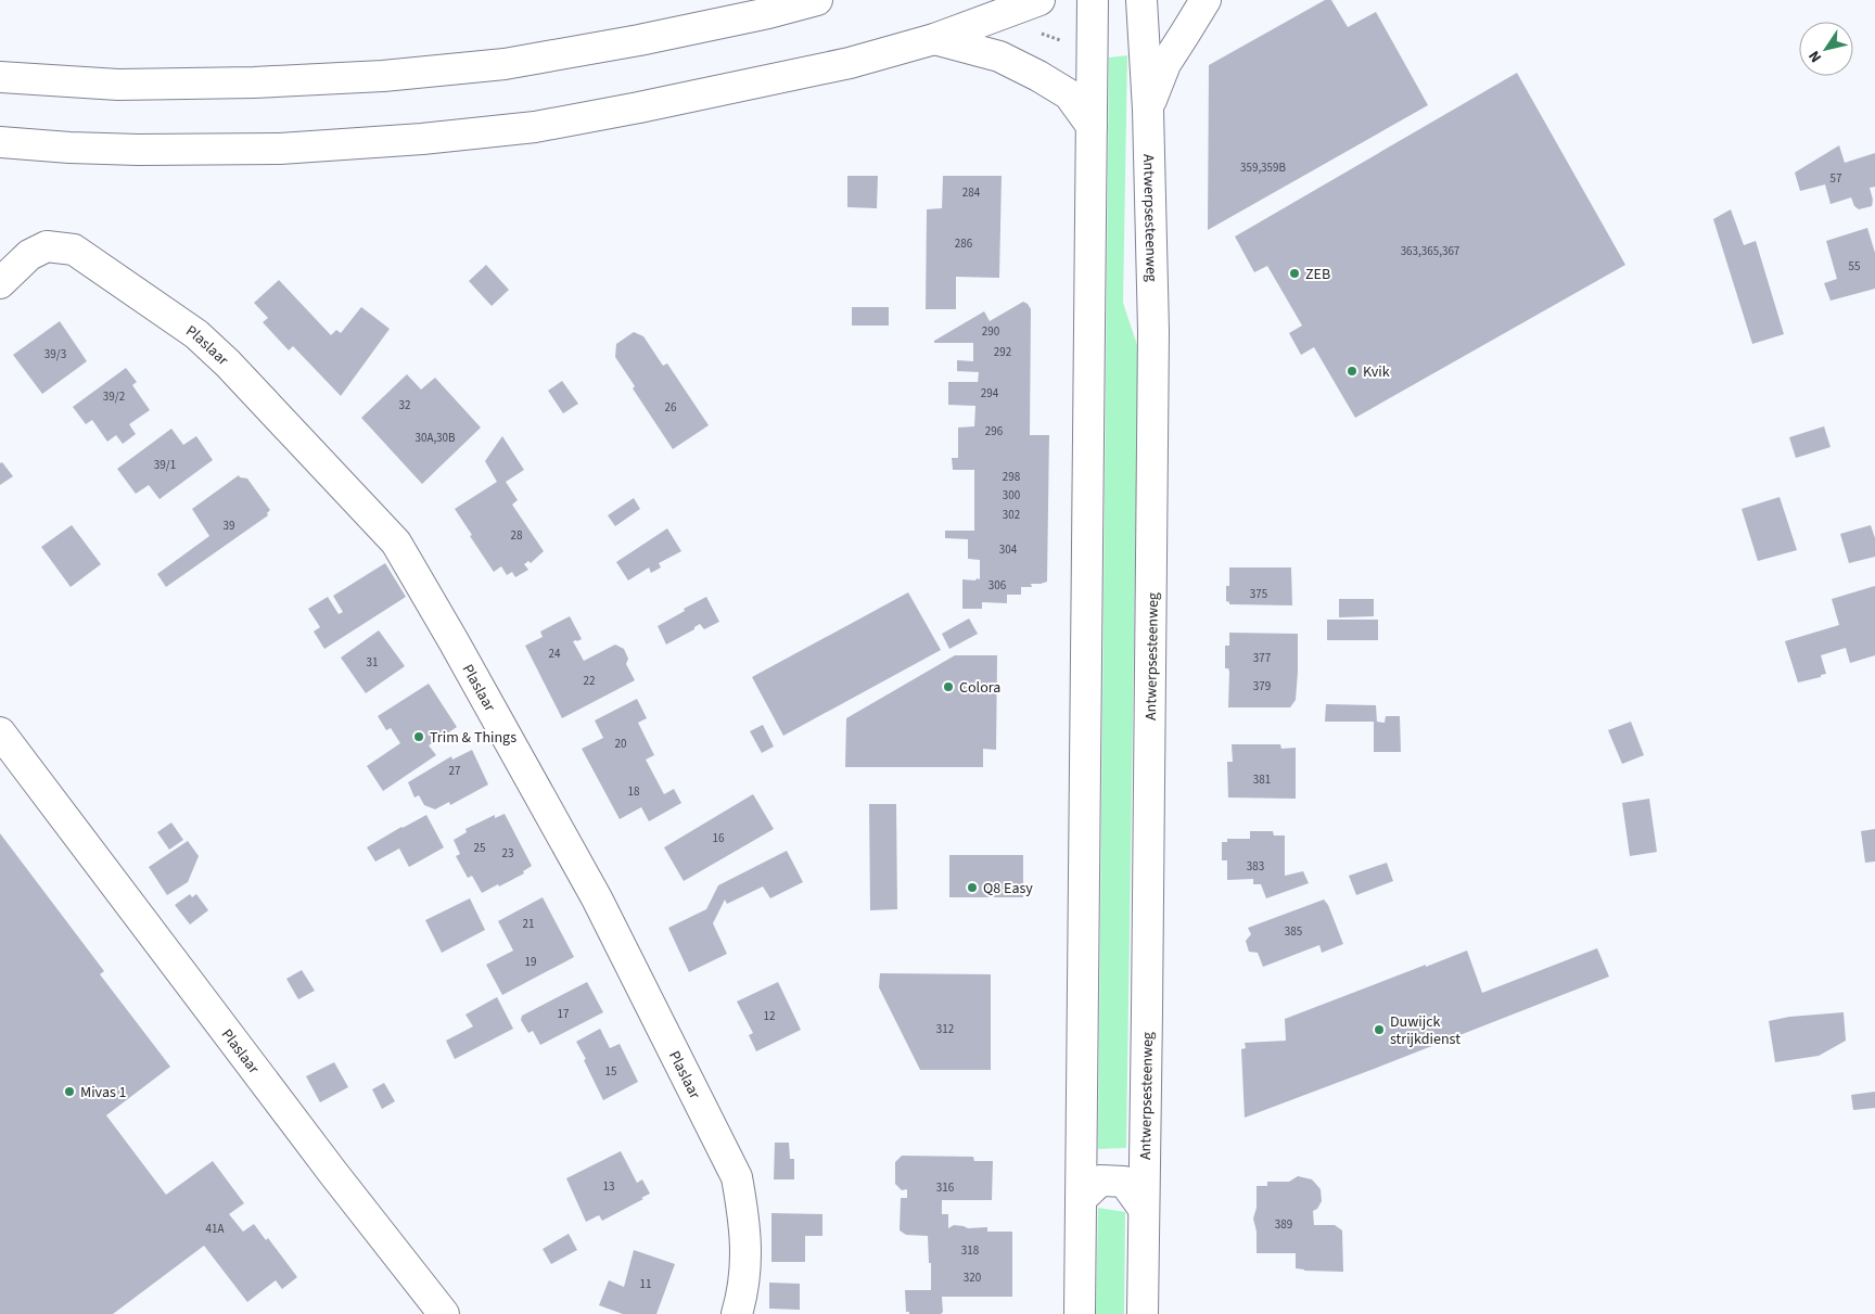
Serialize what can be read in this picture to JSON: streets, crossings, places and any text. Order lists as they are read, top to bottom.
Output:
{
  "streets": {
    "main road": ["Antwerpsesteenweg", "Plaslaar"]
  },
  "places": [
    "ZEB",
    "Kvik",
    "Colora",
    "Trim & Things",
    "Q8 Easy",
    "Duwijck strijkdienst",
    "Mivas 1"
  ],
  "house_numbers": [
    "359,359B",
    "57",
    "284",
    "286",
    "363,365,367",
    "55",
    "290",
    "292",
    "39/3",
    "294",
    "39/2",
    "32",
    "26",
    "296",
    "30A,30B",
    "39/1",
    "298",
    "300",
    "302",
    "39",
    "28",
    "304",
    "306",
    "375",
    "24",
    "377",
    "31",
    "22",
    "379",
    "20",
    "27",
    "381",
    "18",
    "16",
    "25",
    "23",
    "383",
    "21",
    "385",
    "19",
    "17",
    "12",
    "312",
    "15",
    "13",
    "316",
    "389",
    "41A",
    "318",
    "320",
    "11"
  ],
  "north": "bottom left"
}
